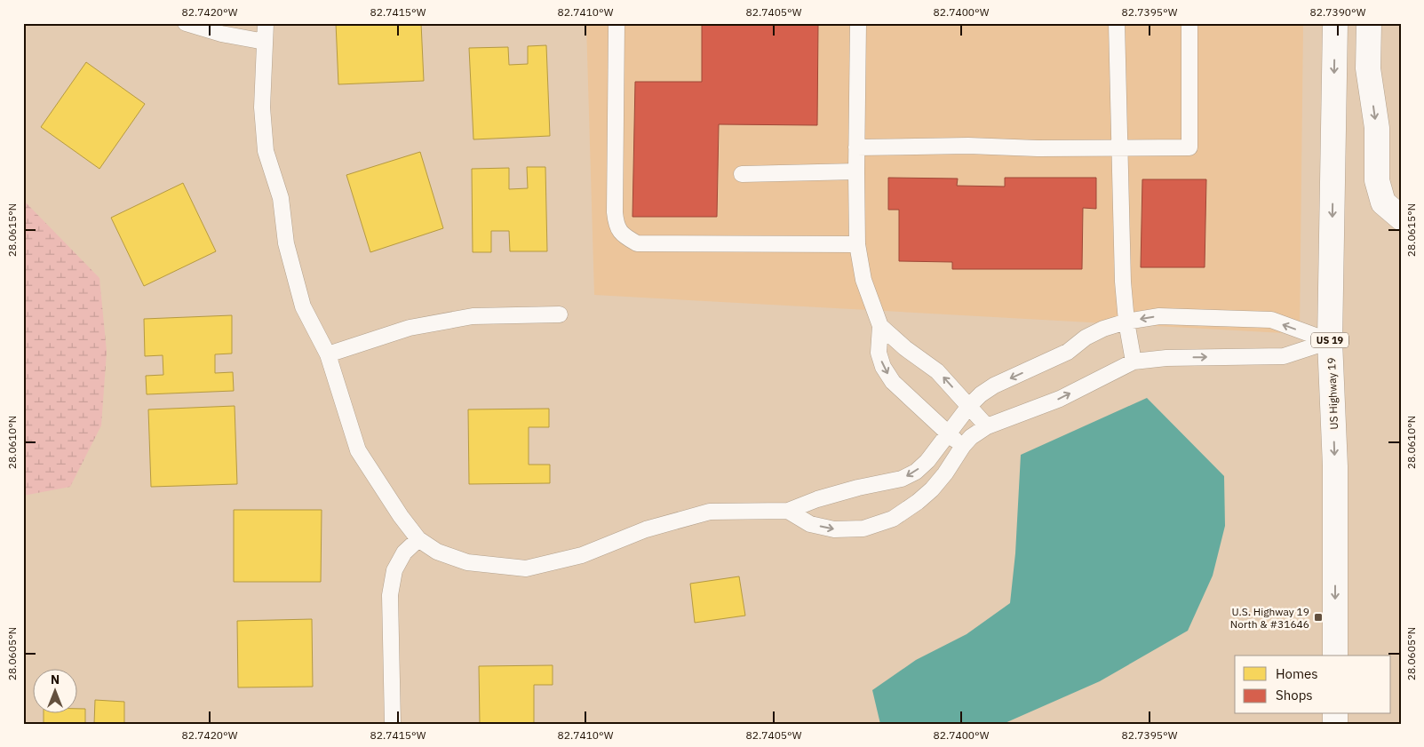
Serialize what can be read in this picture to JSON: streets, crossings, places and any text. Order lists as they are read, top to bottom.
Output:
{
  "streets": {
    "highway": ["US 19", "US Highway 19"]
  },
  "places": {
    "transit": ["U.S. Highway 19 North & #31646"]
  },
  "legend": ["Homes", "Shops"],
  "north": "top",
  "coordinates": [
    "82.7420°W",
    "82.7415°W",
    "82.7410°W",
    "82.7405°W",
    "82.7400°W",
    "82.7395°W",
    "82.7390°W",
    "28.0615°N",
    "28.0610°N",
    "28.0605°N"
  ]
}
